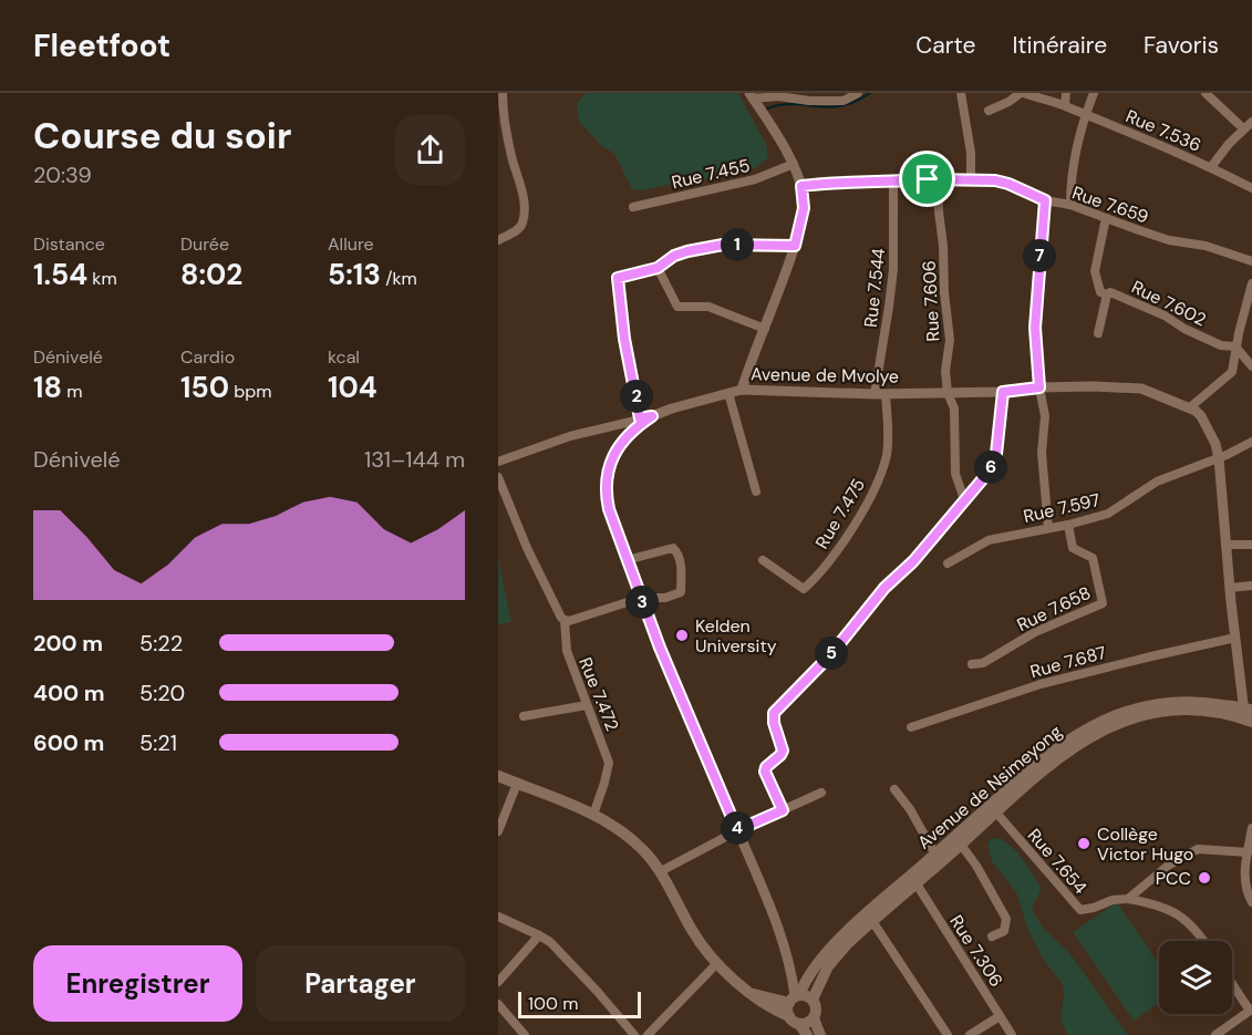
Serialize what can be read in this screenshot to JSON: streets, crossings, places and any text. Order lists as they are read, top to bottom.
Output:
{
  "streets": {
    "main road": ["Avenue de Nsimeyong"],
    "street": [
      "Rue 7.536",
      "Rue 7.455",
      "Rue 7.659",
      "Rue 7.544",
      "Rue 7.606",
      "Rue 7.602",
      "Avenue de Mvolye",
      "Rue 7.597",
      "Rue 7.475",
      "Rue 7.658",
      "Rue 7.687",
      "Rue 7.472",
      "Rue 7.654",
      "Rue 7.306"
    ]
  },
  "crossings": [
    ["Rue 7.659", "Rue 7.544"],
    ["Rue 7.659", "Rue 7.606"],
    ["Rue 7.659", "Rue 7.602"],
    ["Rue 7.544", "Avenue de Mvolye"],
    ["Rue 7.544", "Rue 7.475"],
    ["Rue 7.606", "Avenue de Mvolye"],
    ["Avenue de Mvolye", "Rue 7.597"],
    ["Avenue de Mvolye", "Rue 7.475"],
    ["Avenue de Mvolye", "Rue 7.687"],
    ["Avenue de Mvolye", "Avenue de Nsimeyong"],
    ["Rue 7.597", "Rue 7.658"],
    ["Avenue de Nsimeyong", "Rue 7.654"],
    ["Avenue de Nsimeyong", "Rue 7.306"]
  ],
  "places": ["Kelden University", "Collège Victor Hugo", "PCC"],
  "scale_bar": "100 m",
  "page": {
    "header": "Fleetfoot",
    "nav": ["Carte", "Itinéraire", "Favoris"],
    "heading": ["Course du soir", "20:39"],
    "stats": [
      ["Distance", "1.54 km"],
      ["Durée", "8:02"],
      ["Allure", "5:13 /km"],
      ["Dénivelé", "18 m"],
      ["Cardio", "150 bpm"],
      ["kcal", "104"]
    ],
    "pins": [
      "1",
      "7",
      "2",
      "6",
      "3",
      "5",
      "4"
    ],
    "chart": ["Dénivelé", "131–144 m"],
    "list": [
      {
        "name": "200 m",
        "note": "5:22"
      },
      {
        "name": "400 m",
        "note": "5:20"
      },
      {
        "name": "600 m",
        "note": "5:21"
      }
    ],
    "buttons": ["Enregistrer", "Partager"],
    "scale": "100 m"
  }
}
